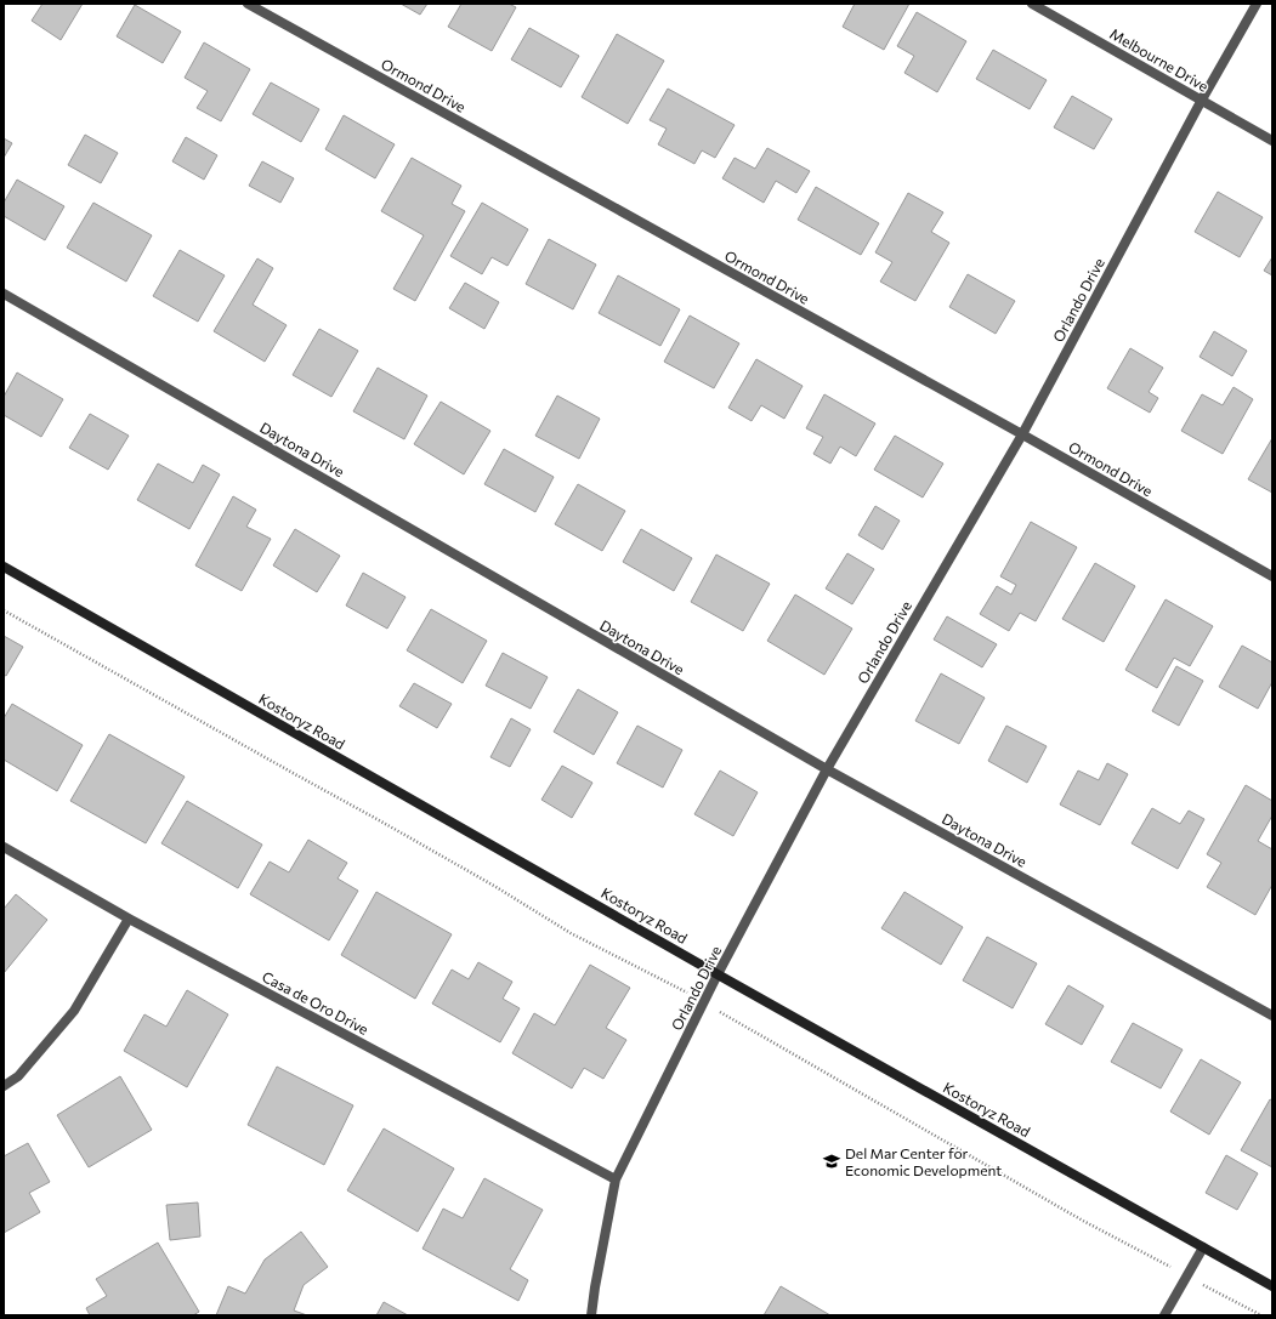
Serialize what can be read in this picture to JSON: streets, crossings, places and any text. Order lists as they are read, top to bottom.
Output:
{
  "streets": {
    "main road": ["Kostoryz Road"],
    "street": [
      "Melbourne Drive",
      "Ormond Drive",
      "Orlando Drive",
      "Daytona Drive",
      "Casa de Oro Drive"
    ]
  },
  "crossings": [
    ["Melbourne Drive", "Orlando Drive"],
    ["Ormond Drive", "Orlando Drive"],
    ["Orlando Drive", "Daytona Drive"],
    ["Orlando Drive", "Kostoryz Road"],
    ["Orlando Drive", "Casa de Oro Drive"]
  ],
  "places": {
    "school or university": ["Del Mar Center for Economic Development"]
  }
}
